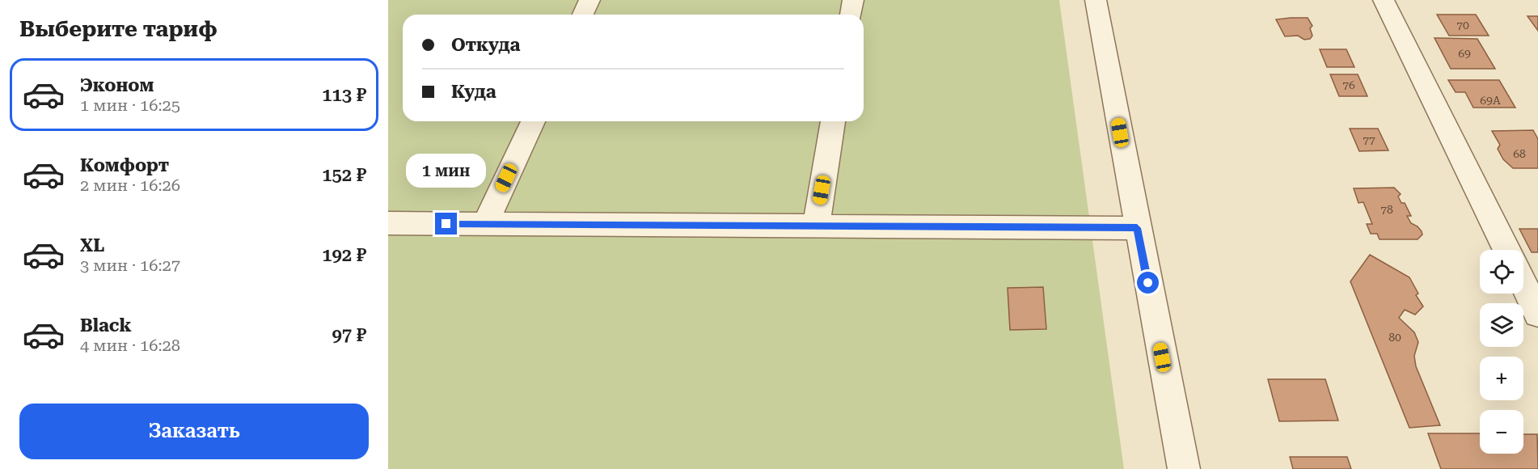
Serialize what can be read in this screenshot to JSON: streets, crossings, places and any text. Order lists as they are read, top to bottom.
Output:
{
  "house_numbers": [
    "70",
    "69",
    "76",
    "69А",
    "77",
    "68",
    "78",
    "80"
  ],
  "page": {
    "heading": "Выберите тариф",
    "banner": ["Откуда", "Куда"],
    "list": [
      {
        "name": "Эконом",
        "note": "1 мин · 16:25",
        "value": "113 ₽"
      },
      {
        "name": "Комфорт",
        "note": "2 мин · 16:26",
        "value": "152 ₽"
      },
      {
        "name": "XL",
        "note": "3 мин · 16:27",
        "value": "192 ₽"
      },
      {
        "name": "Black",
        "note": "4 мин · 16:28",
        "value": "97 ₽"
      }
    ],
    "bubble": "1 мин",
    "map_buttons": ["+", "−"],
    "buttons": "Заказать"
  }
}
